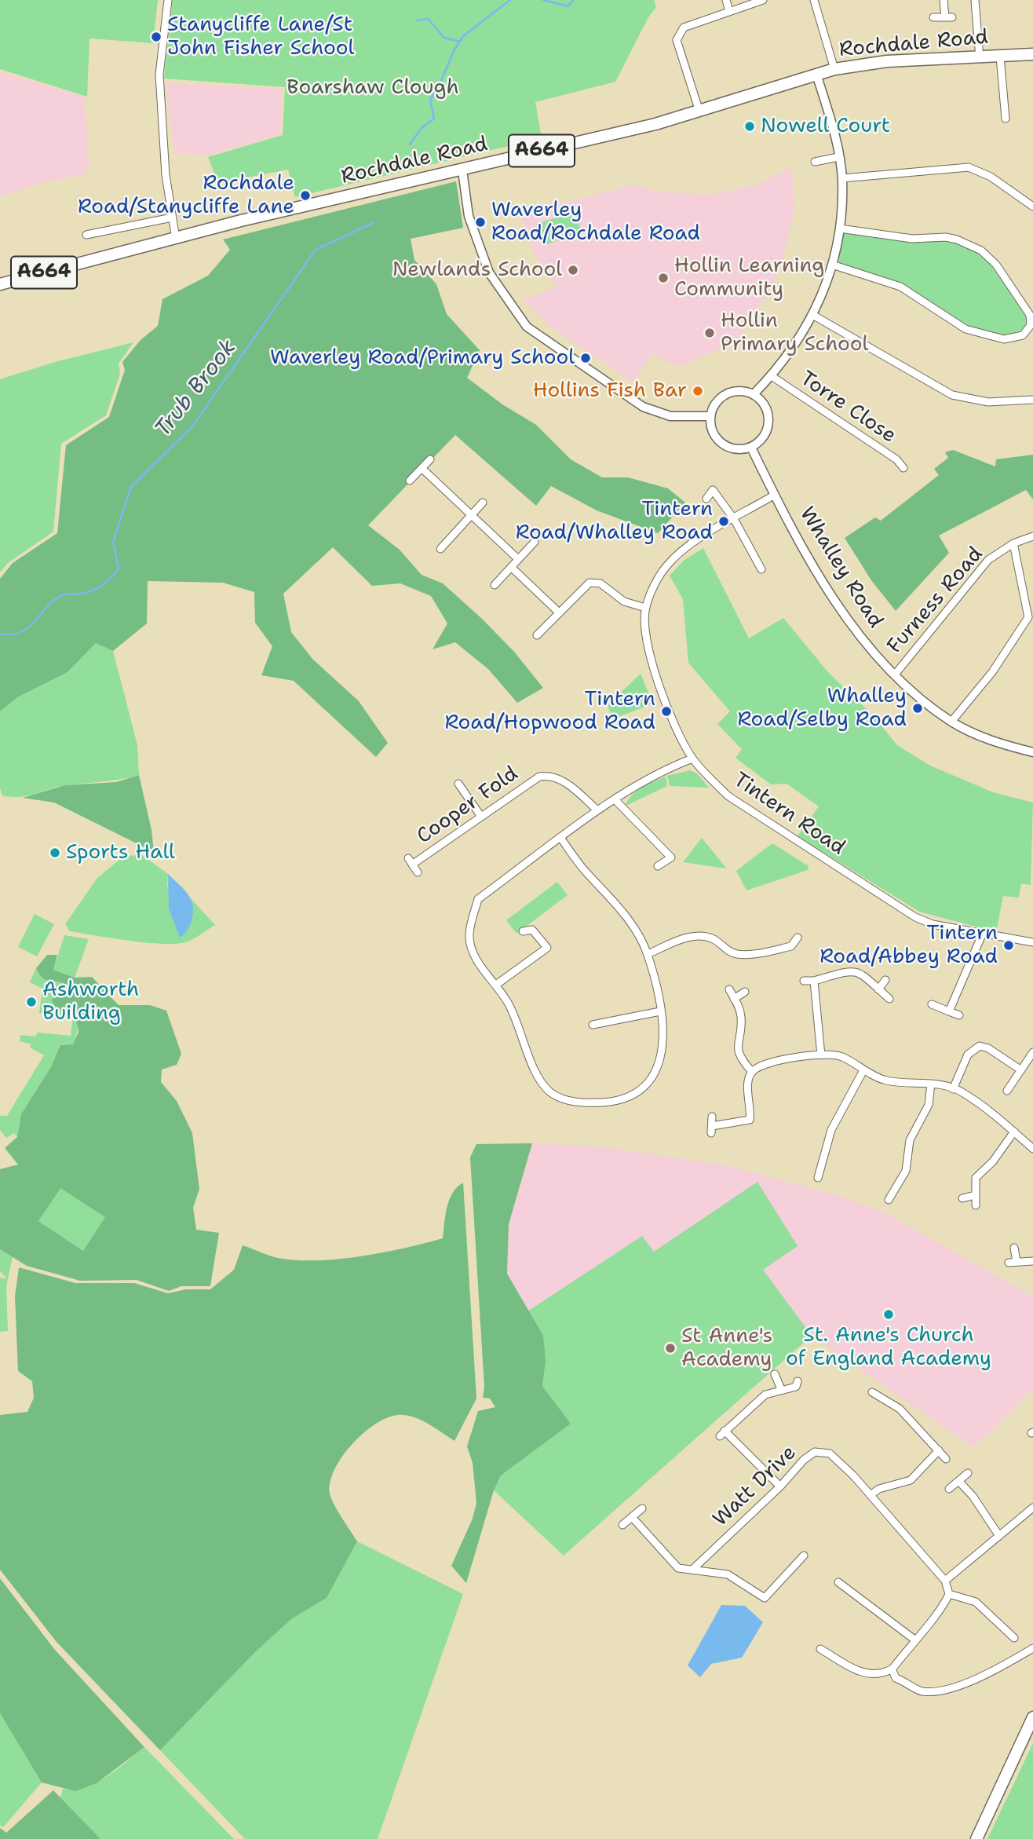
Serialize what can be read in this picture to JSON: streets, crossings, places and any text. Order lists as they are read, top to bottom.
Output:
{
  "streets": {
    "main road": ["Rochdale Road", "A664"],
    "street": [
      "Torre Close",
      "Whalley Road",
      "Furness Road",
      "Cooper Fold",
      "Tintern Road",
      "Watt Drive"
    ]
  },
  "crossings": [
    ["Whalley Road", "Furness Road"],
    ["Whalley Road", "Tintern Road"]
  ],
  "water": ["Trub Brook"],
  "parks": ["Boarshaw Clough"],
  "places": [
    "Stanycliffe Lane/St John Fisher School",
    "Nowell Court",
    "Rochdale Road/Stanycliffe Lane",
    "Waverley Road/Rochdale Road",
    "Newlands School",
    "Hollin Learning Community",
    "Hollin Primary School",
    "Waverley Road/Primary School",
    "Hollins Fish Bar",
    "Tintern Road/Whalley Road",
    "Whalley Road/Selby Road",
    "Tintern Road/Hopwood Road",
    "Sports Hall",
    "Tintern Road/Abbey Road",
    "Ashworth Building",
    "St. Anne's Church of England Academy",
    "St Anne's Academy"
  ]
}
